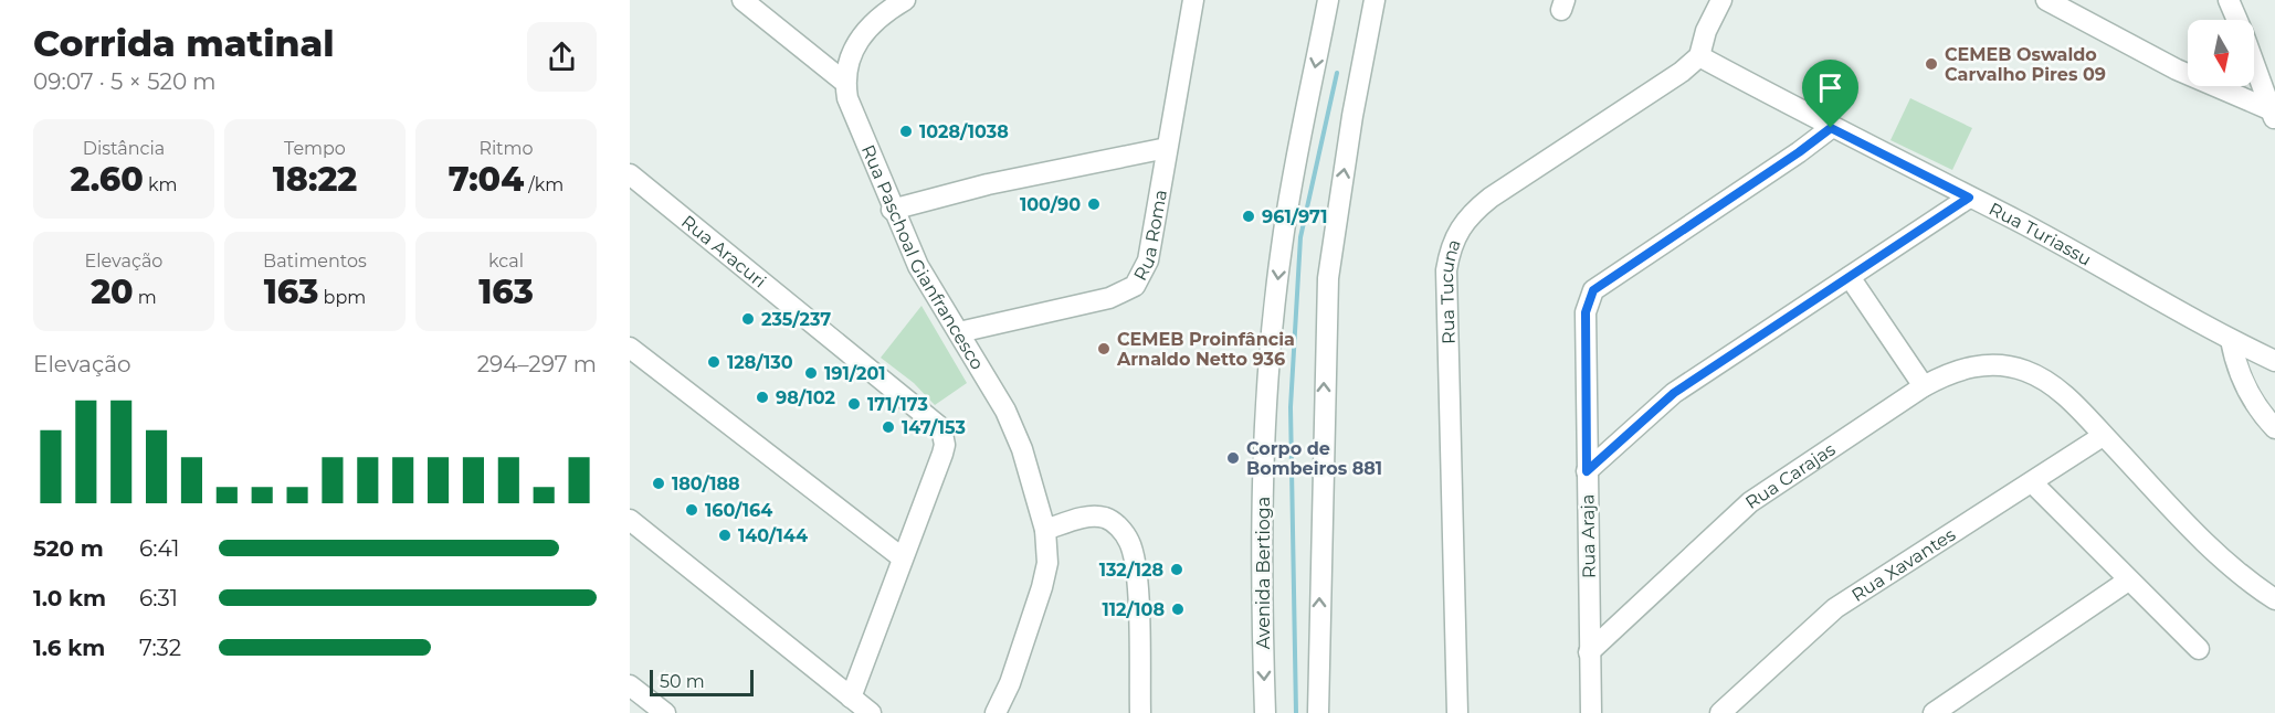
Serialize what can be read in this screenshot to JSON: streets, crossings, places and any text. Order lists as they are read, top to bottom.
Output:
{
  "streets": {
    "street": [
      "Rua Roma",
      "Rua Turiassu",
      "Rua Aracuri",
      "Rua Paschoal Gianfrancesco",
      "Rua Tucuna",
      "Rua Carajas",
      "Rua Araja",
      "Rua Xavantes",
      "Avenida Bertioga"
    ]
  },
  "crossings": [
    ["Rua Roma", "Rua Paschoal Gianfrancesco"],
    ["Rua Turiassu", "Rua Tucuna"],
    ["Rua Turiassu", "Rua Araja"],
    ["Rua Carajas", "Rua Araja"],
    ["Rua Carajas", "Rua Xavantes"]
  ],
  "places": [
    "CEMEB Oswaldo Carvalho Pires 09",
    "1028/1038",
    "100/90",
    "961/971",
    "235/237",
    "CEMEB Proinfância Arnaldo Netto 936",
    "128/130",
    "191/201",
    "98/102",
    "171/173",
    "147/153",
    "Corpo de Bombeiros 881",
    "180/188",
    "160/164",
    "140/144",
    "132/128",
    "112/108"
  ],
  "scale_bar": "50 m",
  "north": "bottom",
  "page": {
    "heading": ["Corrida matinal", "09:07 · 5 × 520 m"],
    "stats": [
      ["Distância", "2.60 km"],
      ["Tempo", "18:22"],
      ["Ritmo", "7:04 /km"],
      ["Elevação", "20 m"],
      ["Batimentos", "163 bpm"],
      ["kcal", "163"]
    ],
    "chart": ["Elevação", "294–297 m"],
    "list": [
      {
        "name": "520 m",
        "note": "6:41"
      },
      {
        "name": "1.0 km",
        "note": "6:31"
      },
      {
        "name": "1.6 km",
        "note": "7:32"
      }
    ],
    "scale": "50 m"
  }
}
